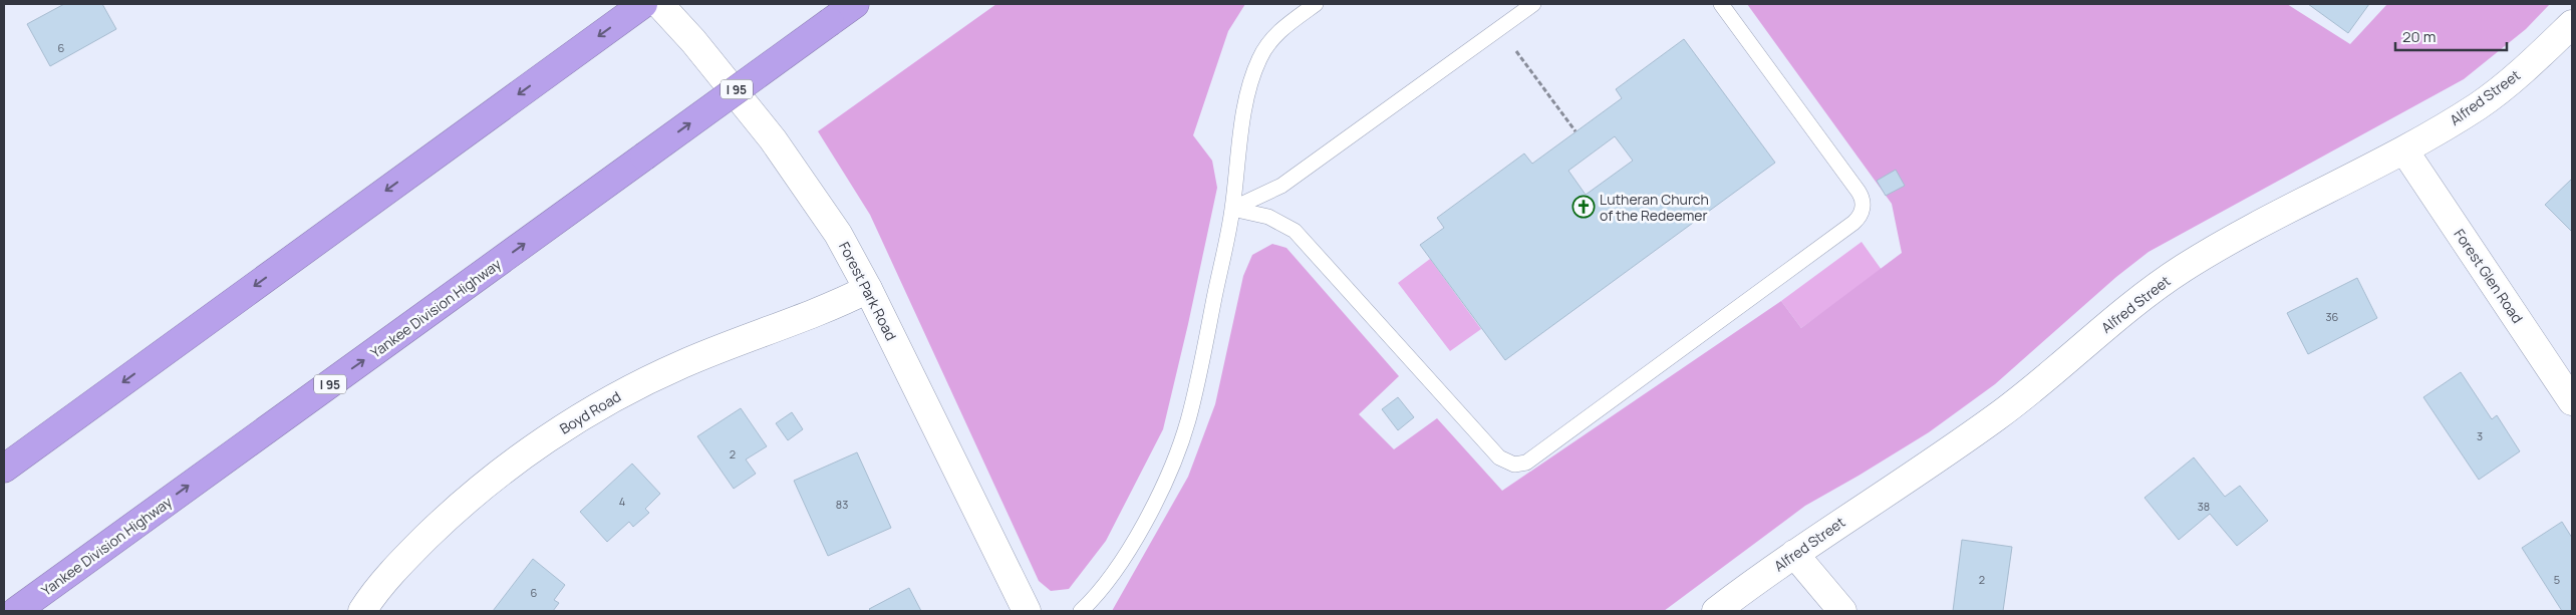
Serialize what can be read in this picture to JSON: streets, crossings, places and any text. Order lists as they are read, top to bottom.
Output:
{
  "streets": {
    "highway": ["I 95", "Yankee Division Highway"],
    "street": [
      "Alfred Street",
      "Forest Glen Road",
      "Forest Park Road",
      "Boyd Road"
    ]
  },
  "crossings": [
    ["Alfred Street", "Forest Glen Road"],
    ["Forest Park Road", "Boyd Road"]
  ],
  "places": {
    "church": ["Lutheran Church of the Redeemer"]
  },
  "house_numbers": [
    "6",
    "36",
    "3",
    "2",
    "4",
    "83",
    "38",
    "2",
    "5",
    "6"
  ],
  "scale_bar": "20 m"
}
